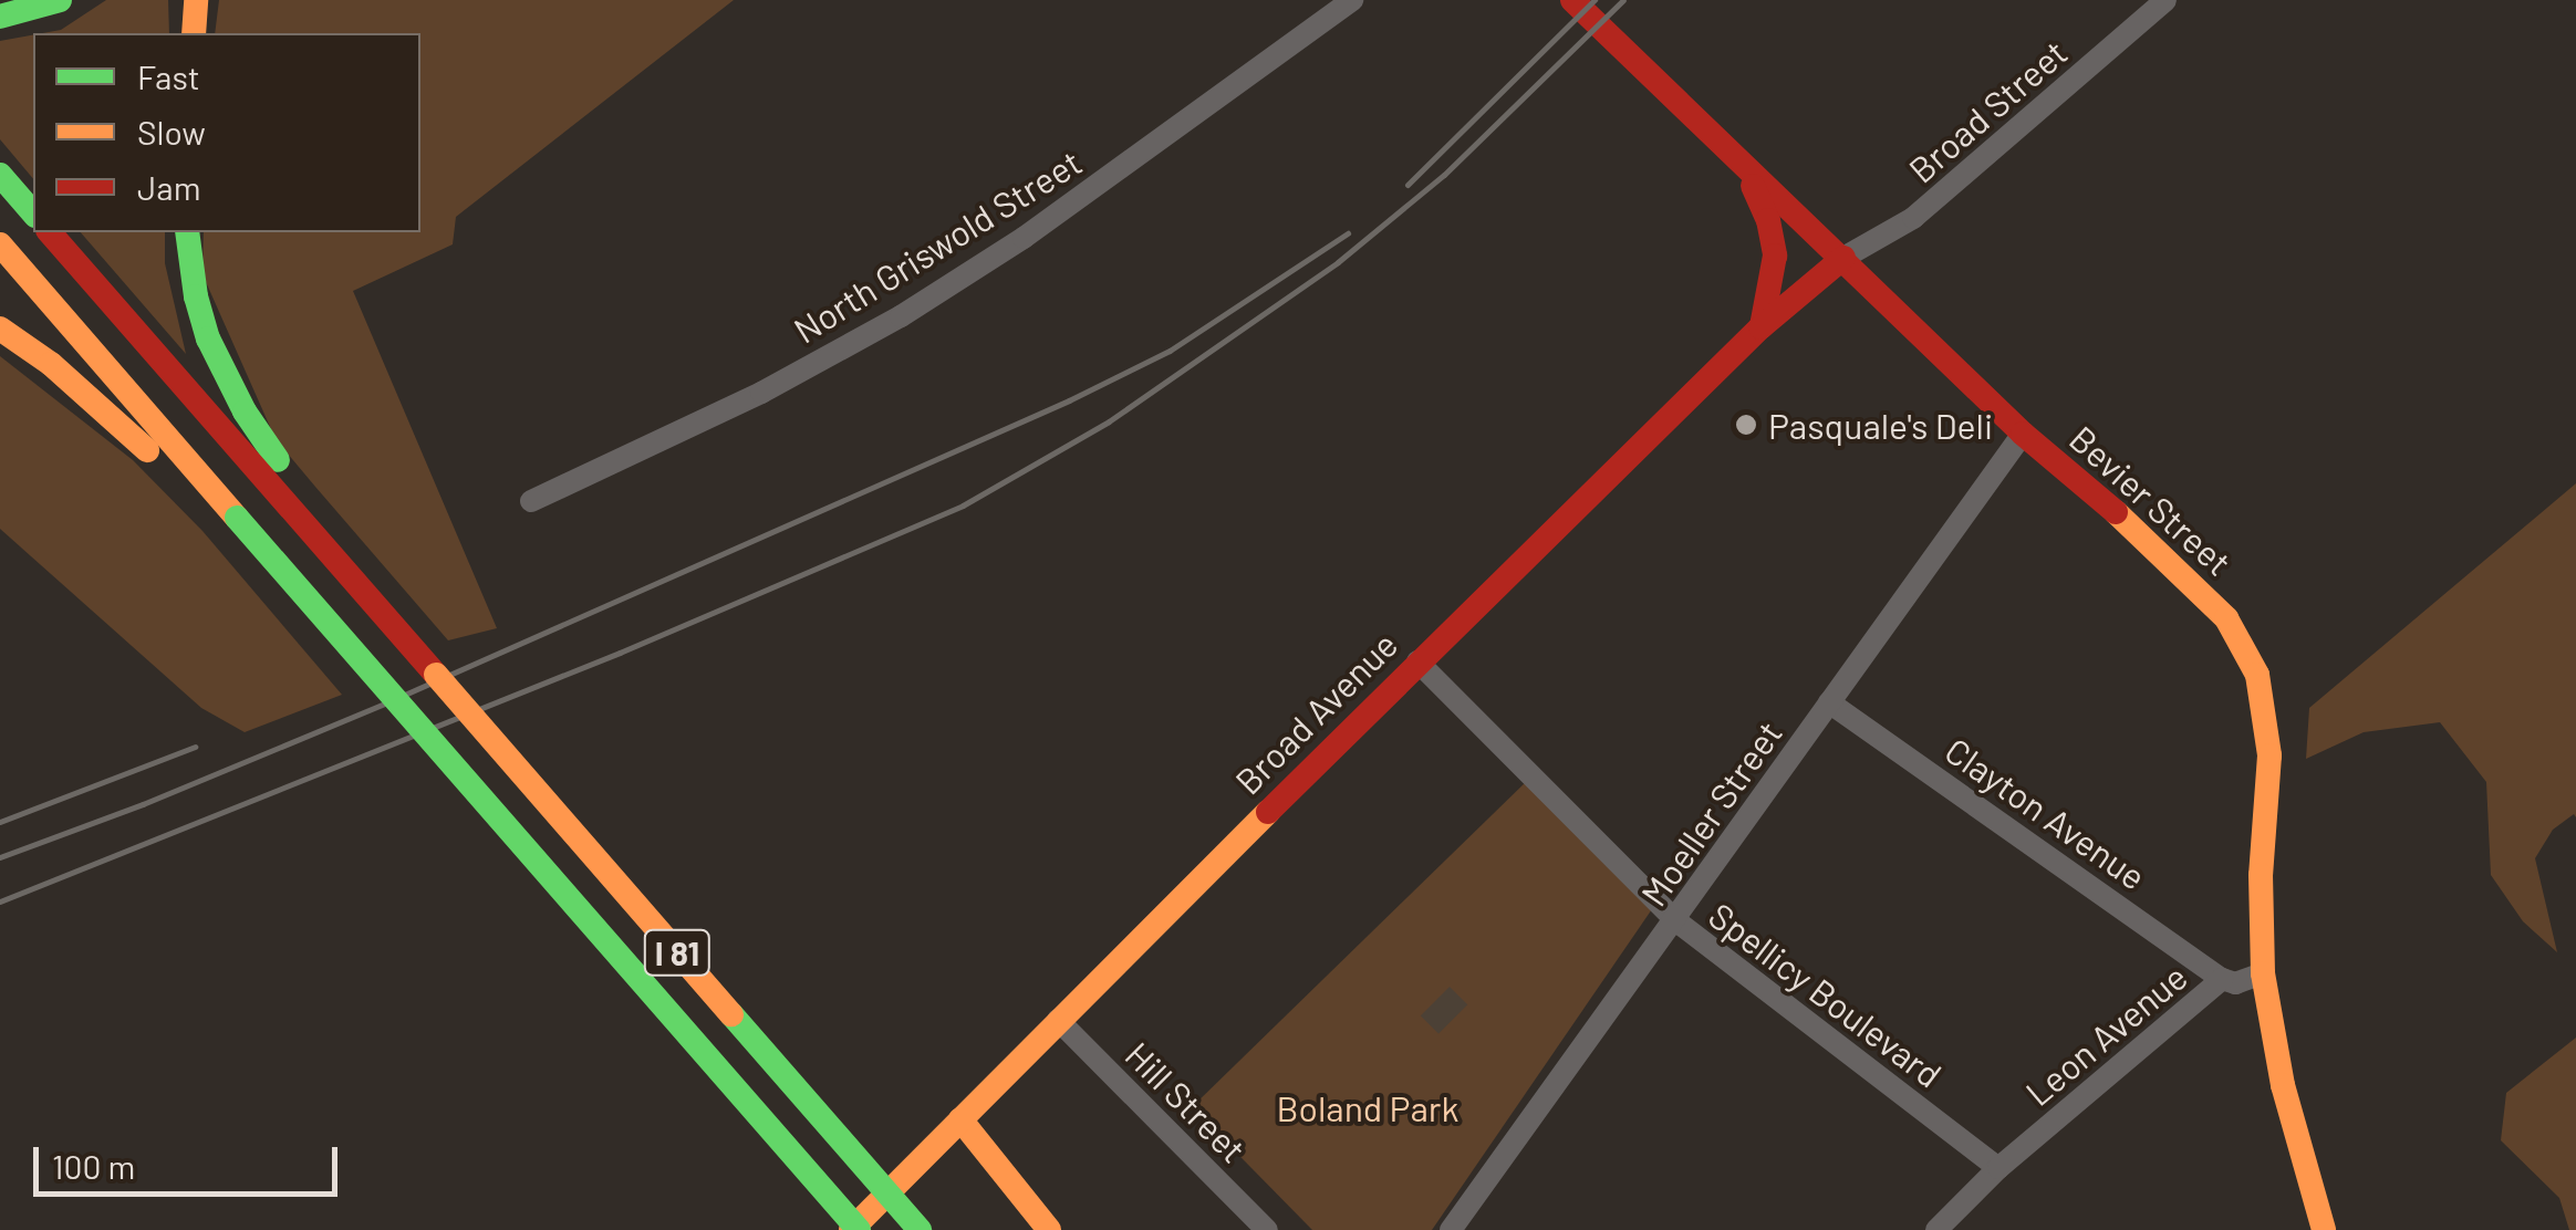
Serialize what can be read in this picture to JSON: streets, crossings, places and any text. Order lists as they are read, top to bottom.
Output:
{
  "streets": {
    "main road": ["Bevier Street", "Broad Avenue", "I 81"],
    "street": [
      "Broad Street",
      "North Griswold Street",
      "Moeller Street",
      "Clayton Avenue",
      "Spellicy Boulevard",
      "Leon Avenue",
      "Hill Street"
    ]
  },
  "crossings": [
    ["Broad Street", "Bevier Street"],
    ["Broad Street", "Broad Avenue"],
    ["Bevier Street", "Broad Avenue"],
    ["Bevier Street", "Moeller Street"],
    ["Bevier Street", "Leon Avenue"],
    ["Broad Avenue", "I 81"],
    ["Broad Avenue", "Spellicy Boulevard"],
    ["Broad Avenue", "Hill Street"],
    ["Moeller Street", "Clayton Avenue"],
    ["Moeller Street", "Spellicy Boulevard"],
    ["Clayton Avenue", "Leon Avenue"],
    ["Spellicy Boulevard", "Leon Avenue"]
  ],
  "parks": ["Boland Park"],
  "places": ["Pasquale's Deli"],
  "legend": ["Fast", "Slow", "Jam"],
  "scale_bar": "100 m"
}
